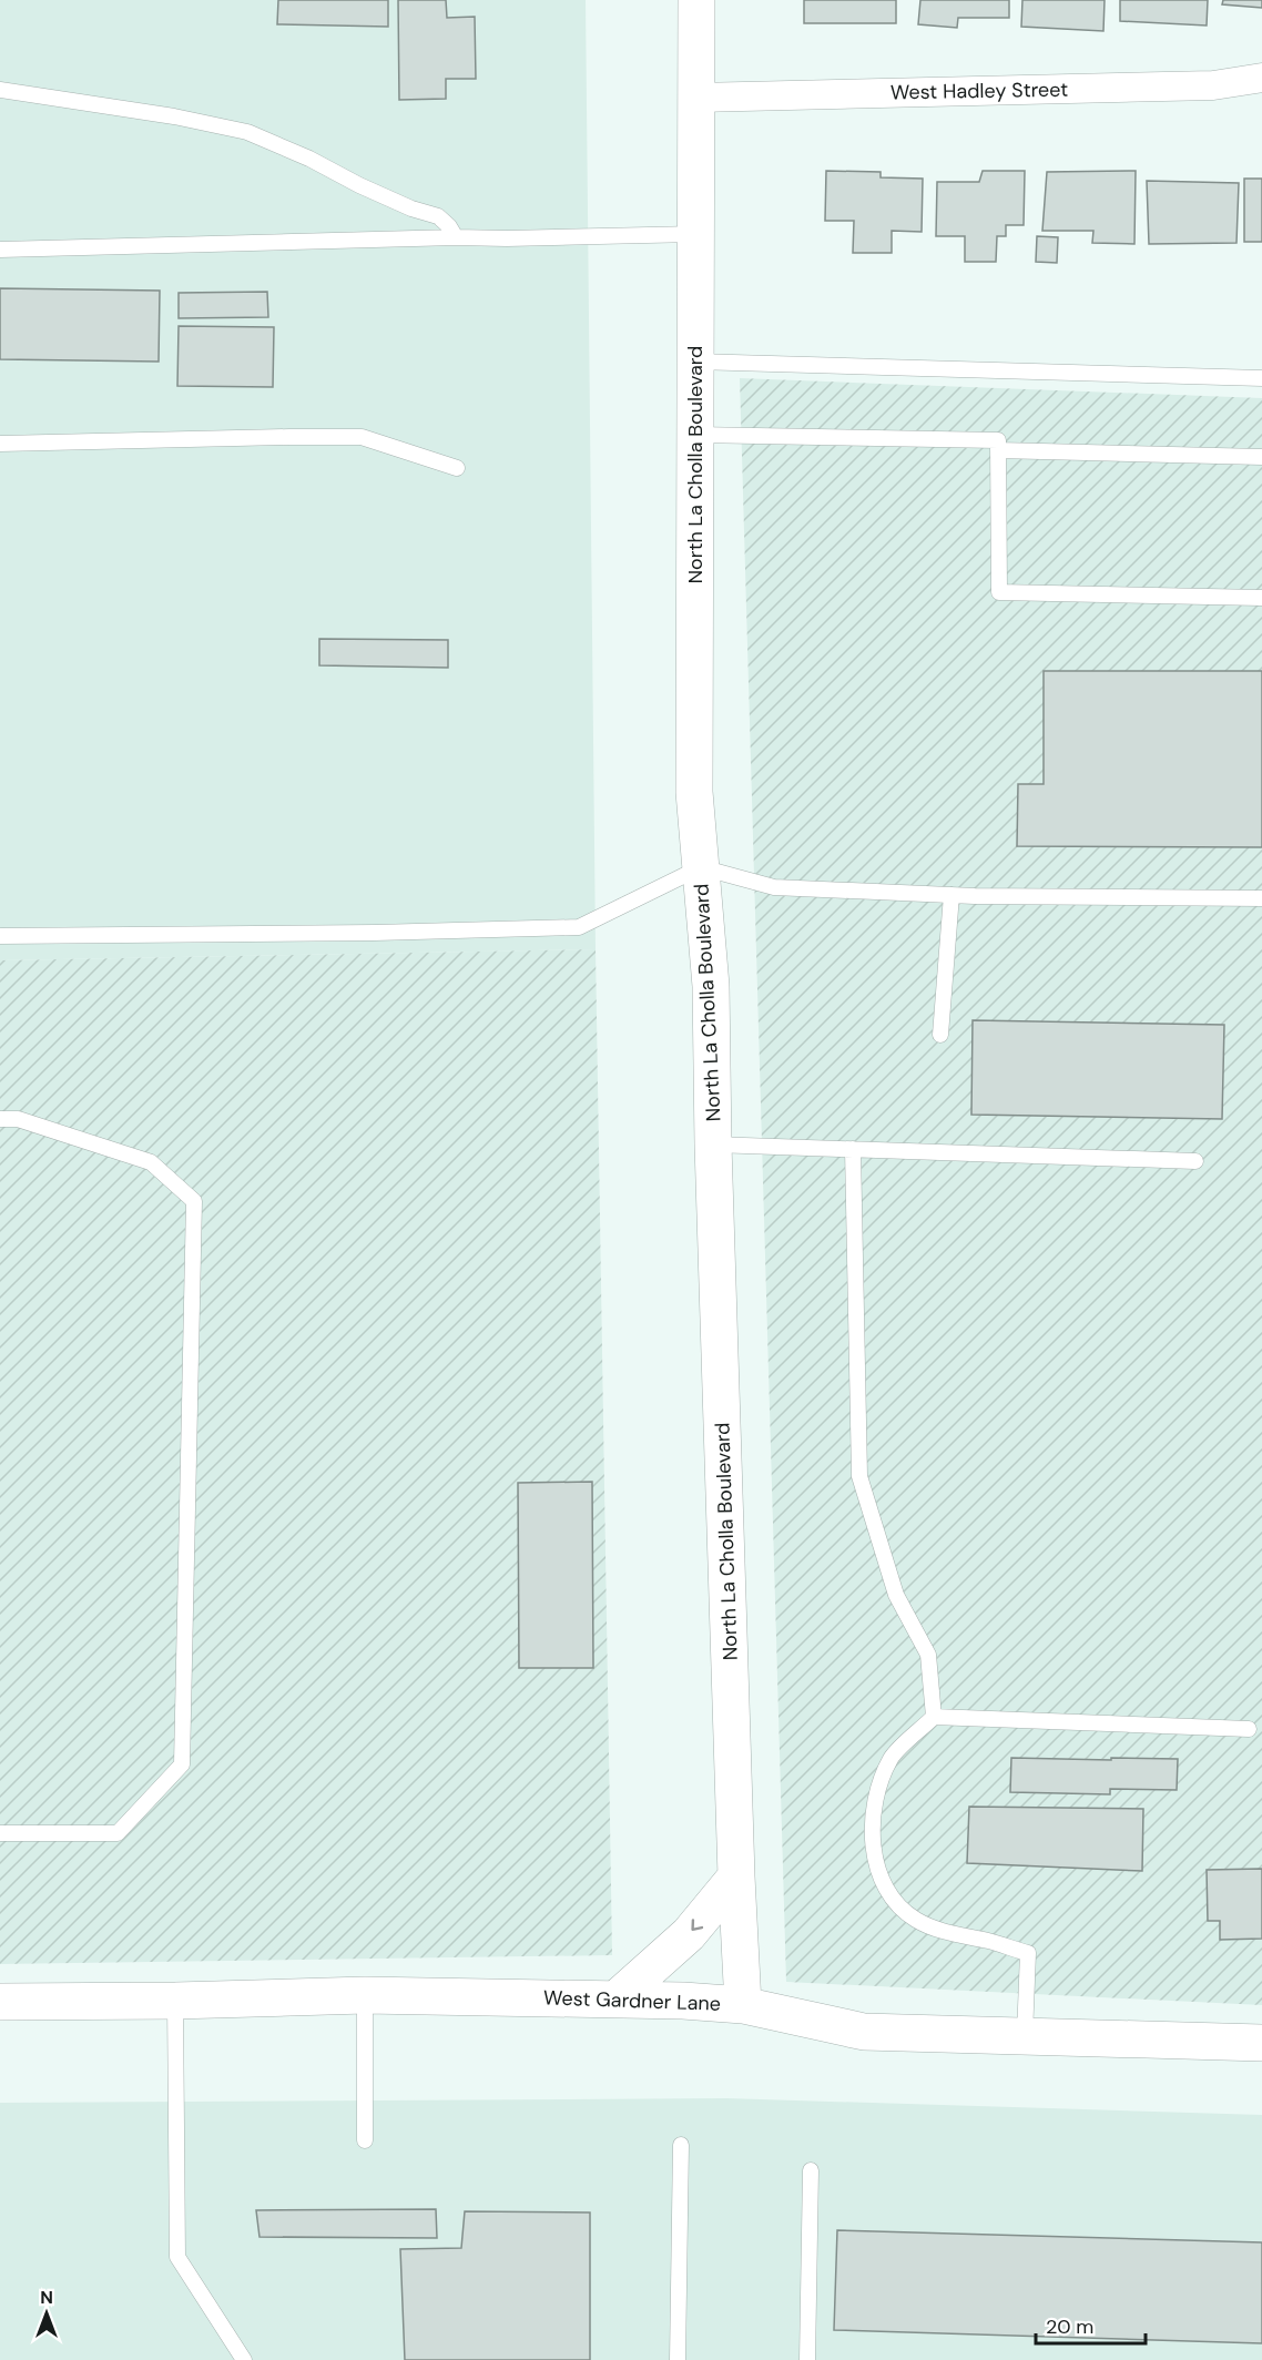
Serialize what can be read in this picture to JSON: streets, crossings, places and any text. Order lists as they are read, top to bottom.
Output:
{
  "streets": {
    "street": ["West Hadley Street", "North La Cholla Boulevard", "West Gardner Lane"]
  },
  "crossings": [
    ["West Hadley Street", "North La Cholla Boulevard"],
    ["North La Cholla Boulevard", "West Gardner Lane"]
  ],
  "scale_bar": "20 m",
  "north": "top"
}
